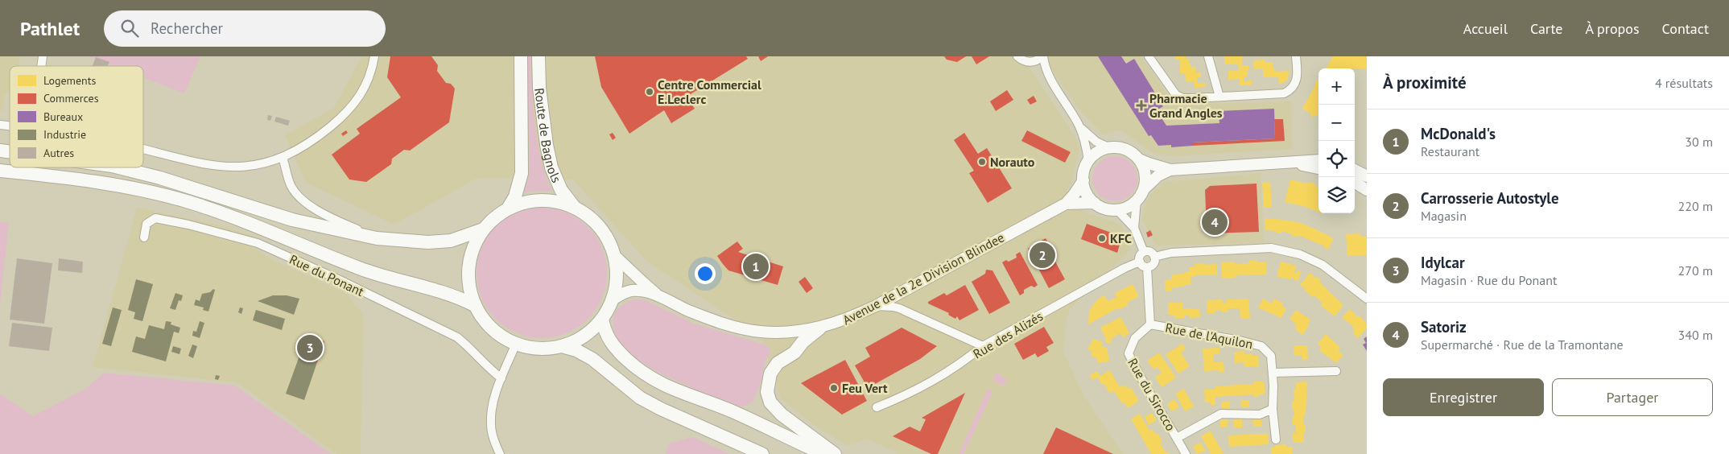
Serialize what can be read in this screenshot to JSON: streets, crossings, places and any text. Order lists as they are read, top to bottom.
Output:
{
  "streets": {
    "main road": ["Route de Bagnols", "Avenue de la 2e Division Blindee"],
    "street": [
      "Rue du Ponant",
      "Rue des Alizés",
      "Rue de l'Aquilon",
      "Rue du Sirocco"
    ]
  },
  "crossings": [
    ["Rue de l'Aquilon", "Rue du Sirocco"]
  ],
  "places": {
    "other": [
      "Centre Commercial E.Leclerc",
      "Norauto",
      "KFC",
      "Feu Vert"
    ],
    "health": ["Pharmacie Grand Angles"]
  },
  "legend": [
    "Logements",
    "Commerces",
    "Bureaux",
    "Industrie",
    "Autres"
  ],
  "page": {
    "header": "Pathlet",
    "search": "Rechercher",
    "nav": [
      "Accueil",
      "Carte",
      "À propos",
      "Contact"
    ],
    "heading": ["À proximité", "4 résultats"],
    "map_buttons": ["+", "−"],
    "list": [
      {
        "mark": "1",
        "name": "McDonald's",
        "note": "Restaurant",
        "value": "30 m"
      },
      {
        "mark": "2",
        "name": "Carrosserie Autostyle",
        "note": "Magasin",
        "value": "220 m"
      },
      {
        "mark": "3",
        "name": "Idylcar",
        "note": "Magasin · Rue du Ponant",
        "value": "270 m"
      },
      {
        "mark": "4",
        "name": "Satoriz",
        "note": "Supermarché · Rue de la Tramontane",
        "value": "340 m"
      }
    ],
    "pins": [
      "4",
      "2",
      "1",
      "3"
    ],
    "buttons": ["Enregistrer", "Partager"]
  }
}
